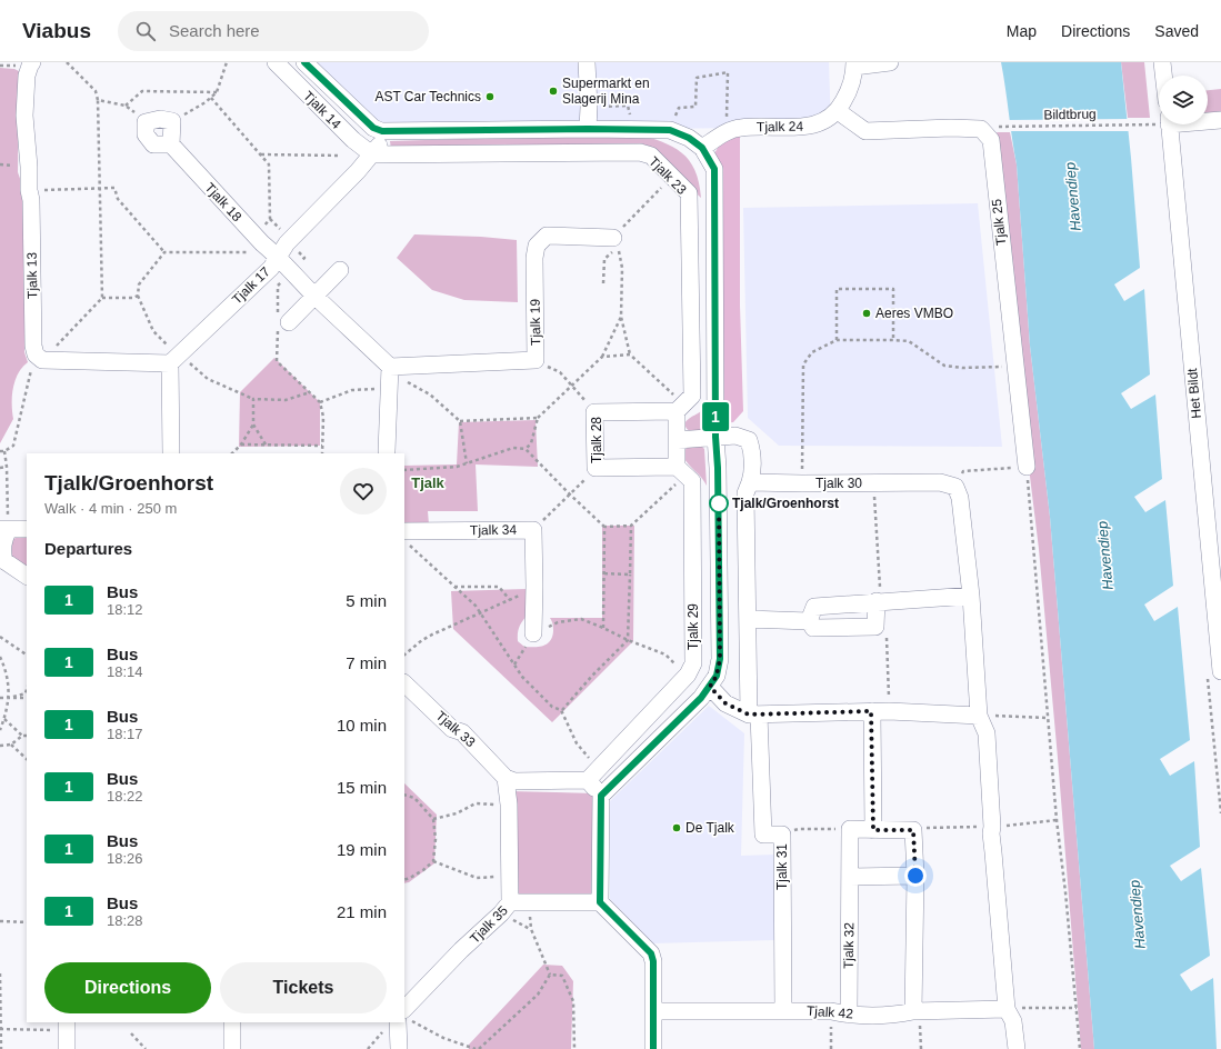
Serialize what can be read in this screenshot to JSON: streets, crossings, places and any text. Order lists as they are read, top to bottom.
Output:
{
  "streets": {
    "street": [
      "Tjalk 14",
      "Tjalk 24",
      "Tjalk 23",
      "Tjalk 18",
      "Tjalk 25",
      "Tjalk 13",
      "Tjalk 17",
      "Tjalk 19",
      "Het Bildt",
      "Tjalk 28",
      "Tjalk 30",
      "Tjalk 34",
      "Tjalk 29",
      "Tjalk 33",
      "Tjalk 31",
      "Tjalk 35",
      "Tjalk 32",
      "Tjalk 42"
    ],
    "path": ["Bildtbrug"]
  },
  "crossings": [
    ["Tjalk 14", "Tjalk 23"],
    ["Tjalk 14", "Tjalk 17"],
    ["Tjalk 24", "Tjalk 25"],
    ["Tjalk 23", "Tjalk 17"],
    ["Tjalk 23", "Tjalk 28"],
    ["Tjalk 23", "Tjalk 29"],
    ["Tjalk 18", "Tjalk 17"],
    ["Tjalk 28", "Tjalk 29"],
    ["Tjalk 31", "Tjalk 42"],
    ["Tjalk 32", "Tjalk 42"]
  ],
  "districts": ["Tjalk"],
  "water": ["Havendiep"],
  "places": [
    "Supermarkt en Slagerij Mina",
    "AST Car Technics",
    "Aeres VMBO",
    "Tjalk/Groenhorst",
    "De Tjalk"
  ],
  "lines": ["bus line 1"],
  "page": {
    "header": "Viabus",
    "search": "Search here",
    "nav": ["Map", "Directions", "Saved"],
    "on_map": "1",
    "heading": [
      ["Tjalk/Groenhorst", "Walk · 4 min · 250 m"],
      "Departures"
    ],
    "list": [
      {
        "mark": "1",
        "name": "Bus",
        "note": "18:12",
        "value": "5 min"
      },
      {
        "mark": "1",
        "name": "Bus",
        "note": "18:14",
        "value": "7 min"
      },
      {
        "mark": "1",
        "name": "Bus",
        "note": "18:17",
        "value": "10 min"
      },
      {
        "mark": "1",
        "name": "Bus",
        "note": "18:22",
        "value": "15 min"
      },
      {
        "mark": "1",
        "name": "Bus",
        "note": "18:26",
        "value": "19 min"
      },
      {
        "mark": "1",
        "name": "Bus",
        "note": "18:28",
        "value": "21 min"
      }
    ],
    "buttons": ["Directions", "Tickets"]
  }
}
